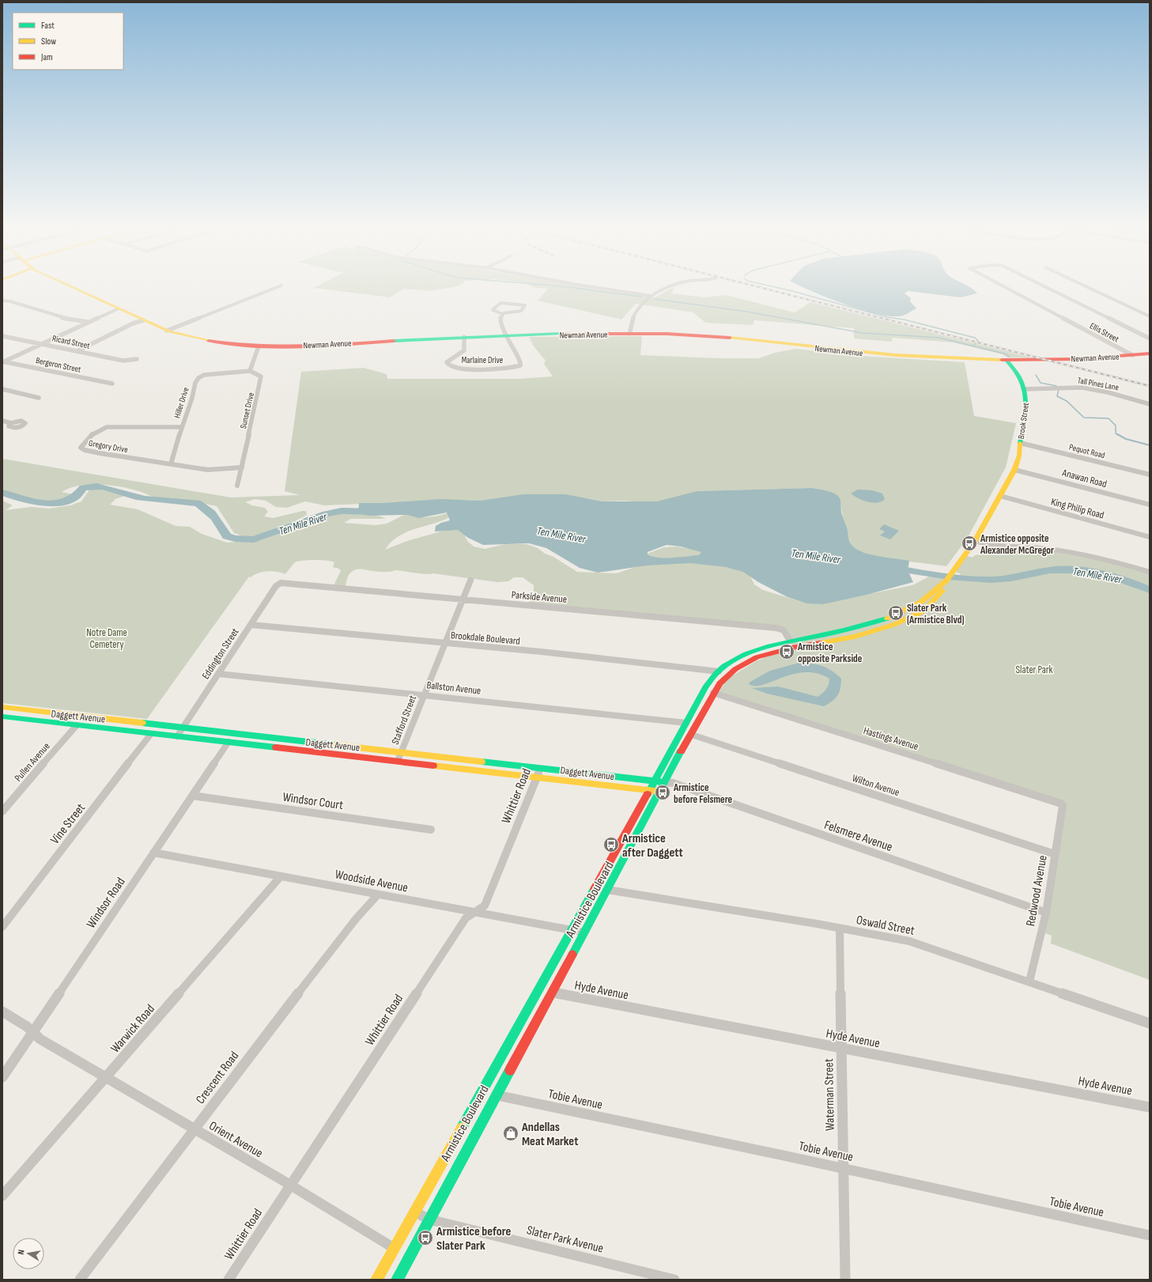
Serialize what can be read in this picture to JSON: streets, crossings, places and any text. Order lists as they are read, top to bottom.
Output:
{
  "streets": {
    "main road": [
      "Newman Avenue",
      "Brook Street",
      "Daggett Avenue",
      "Armistice Boulevard"
    ],
    "street": [
      "Ellis Street",
      "Ricard Street",
      "Marlaine Drive",
      "Bergeron Street",
      "Tall Pines Lane",
      "Hiller Drive",
      "Sunset Drive",
      "Gregory Drive",
      "Pequot Road",
      "Anawan Road",
      "King Philip Road",
      "Parkside Avenue",
      "Brookdale Boulevard",
      "Eddington Street",
      "Ballston Avenue",
      "Stafford Street",
      "Hastings Avenue",
      "Pullen Avenue",
      "Wilton Avenue",
      "Whittier Road",
      "Windsor Court",
      "Vine Street",
      "Felsmere Avenue",
      "Woodside Avenue",
      "Redwood Avenue",
      "Windsor Road",
      "Oswald Street",
      "Hyde Avenue",
      "Warwick Road",
      "Crescent Road",
      "Waterman Street",
      "Tobie Avenue",
      "Orient Avenue",
      "Slater Park Avenue"
    ]
  },
  "crossings": [
    ["Ellis Street", "Newman Avenue"],
    ["Newman Avenue", "Marlaine Drive"],
    ["Newman Avenue", "Brook Street"],
    ["Tall Pines Lane", "Brook Street"],
    ["Hiller Drive", "Sunset Drive"],
    ["Hiller Drive", "Gregory Drive"],
    ["Sunset Drive", "Gregory Drive"],
    ["Brook Street", "Pequot Road"],
    ["Brook Street", "Anawan Road"],
    ["Brook Street", "Armistice Boulevard"],
    ["Anawan Road", "Armistice Boulevard"],
    ["King Philip Road", "Armistice Boulevard"],
    ["Parkside Avenue", "Eddington Street"],
    ["Parkside Avenue", "Stafford Street"],
    ["Parkside Avenue", "Armistice Boulevard"],
    ["Brookdale Boulevard", "Eddington Street"],
    ["Brookdale Boulevard", "Stafford Street"],
    ["Brookdale Boulevard", "Armistice Boulevard"],
    ["Eddington Street", "Ballston Avenue"],
    ["Eddington Street", "Daggett Avenue"],
    ["Ballston Avenue", "Stafford Street"],
    ["Ballston Avenue", "Armistice Boulevard"],
    ["Daggett Avenue", "Stafford Street"],
    ["Daggett Avenue", "Pullen Avenue"],
    ["Daggett Avenue", "Whittier Road"],
    ["Daggett Avenue", "Vine Street"],
    ["Daggett Avenue", "Felsmere Avenue"],
    ["Daggett Avenue", "Armistice Boulevard"],
    ["Daggett Avenue", "Windsor Road"],
    ["Hastings Avenue", "Redwood Avenue"],
    ["Hastings Avenue", "Armistice Boulevard"],
    ["Wilton Avenue", "Redwood Avenue"],
    ["Wilton Avenue", "Armistice Boulevard"],
    ["Whittier Road", "Woodside Avenue"],
    ["Whittier Road", "Orient Avenue"],
    ["Windsor Court", "Windsor Road"],
    ["Felsmere Avenue", "Redwood Avenue"],
    ["Felsmere Avenue", "Armistice Boulevard"],
    ["Woodside Avenue", "Armistice Boulevard"],
    ["Woodside Avenue", "Windsor Road"],
    ["Woodside Avenue", "Warwick Road"],
    ["Woodside Avenue", "Crescent Road"],
    ["Redwood Avenue", "Oswald Street"],
    ["Armistice Boulevard", "Oswald Street"],
    ["Armistice Boulevard", "Hyde Avenue"],
    ["Armistice Boulevard", "Tobie Avenue"],
    ["Armistice Boulevard", "Orient Avenue"],
    ["Armistice Boulevard", "Slater Park Avenue"],
    ["Windsor Road", "Orient Avenue"],
    ["Oswald Street", "Waterman Street"],
    ["Hyde Avenue", "Waterman Street"],
    ["Warwick Road", "Orient Avenue"],
    ["Crescent Road", "Orient Avenue"],
    ["Waterman Street", "Tobie Avenue"]
  ],
  "water": ["Ten Mile River"],
  "parks": ["Notre Dame Cemetery", "Slater Park"],
  "places": {
    "bus stop": [
      "Armistice opposite Alexander McGregor",
      "Slater Park (Armistice Blvd)",
      "Armistice opposite Parkside",
      "Armistice before Felsmere",
      "Armistice after Daggett",
      "Armistice before Slater Park"
    ],
    "shop": ["Andellas Meat Market"]
  },
  "legend": ["Fast", "Slow", "Jam"],
  "north": "left"
}
